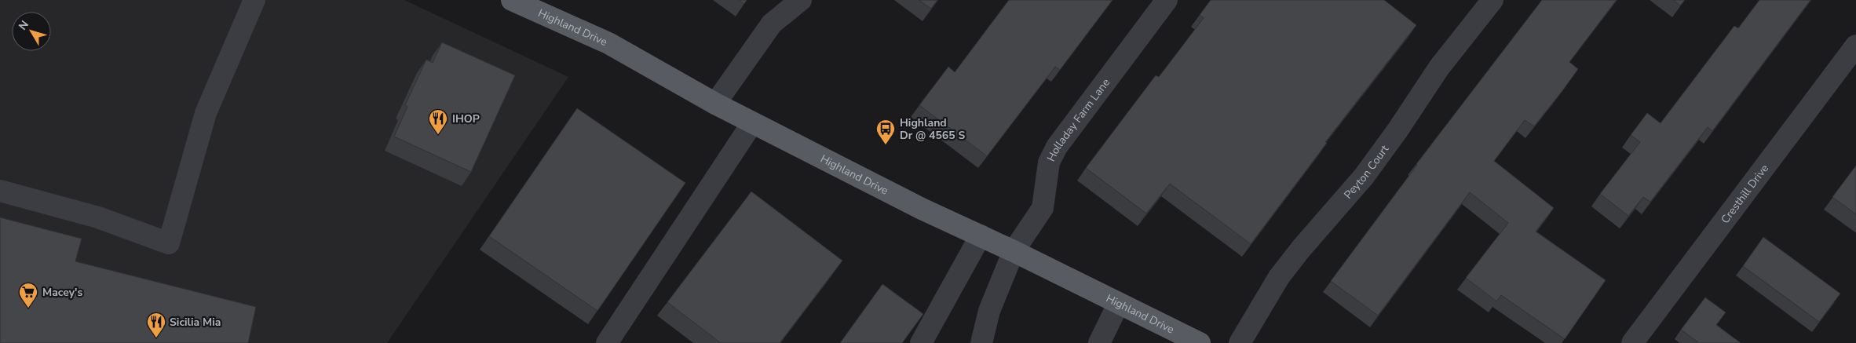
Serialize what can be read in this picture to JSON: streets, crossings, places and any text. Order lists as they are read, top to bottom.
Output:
{
  "streets": {
    "main road": ["Highland Drive"],
    "street": ["Holladay Farm Lane", "Peyton Court", "Cresthill Drive"]
  },
  "crossings": [
    ["Highland Drive", "Holladay Farm Lane"]
  ],
  "places": {
    "restaurant": ["IHOP", "Sicilia Mia"],
    "bus stop": ["Highland Dr @ 4565 S"],
    "supermarket": ["Macey's"]
  },
  "north": "top left"
}
